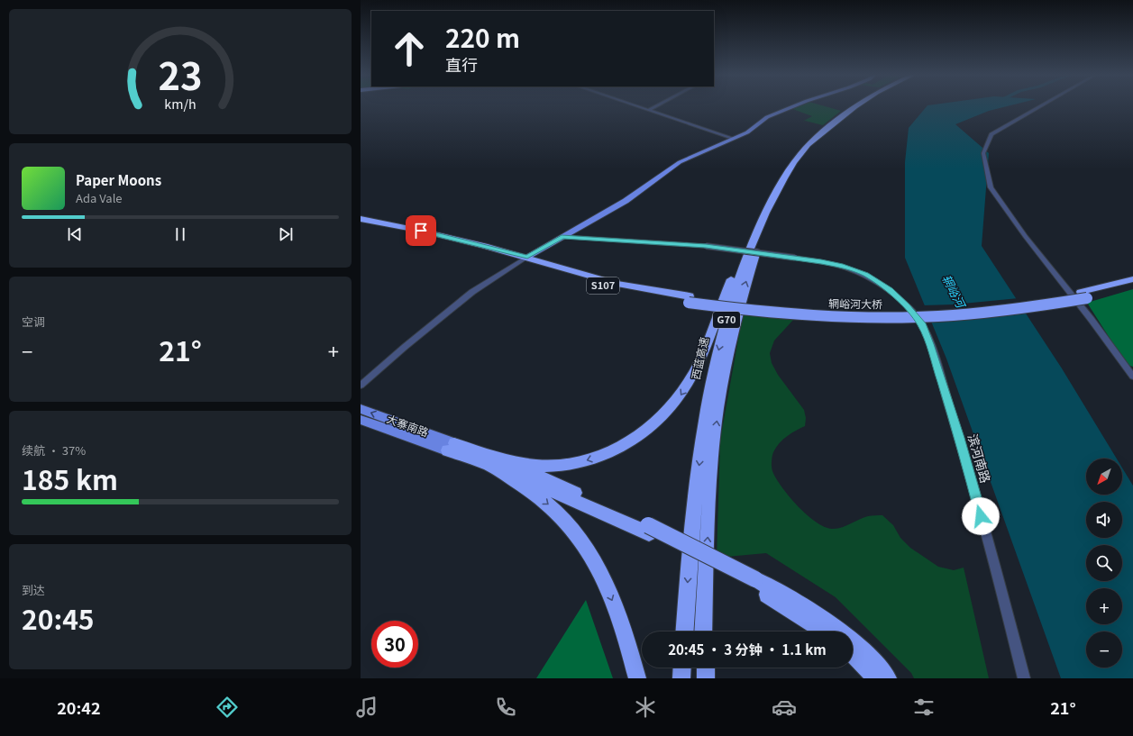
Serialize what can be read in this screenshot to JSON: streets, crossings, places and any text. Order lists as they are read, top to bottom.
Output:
{
  "streets": {
    "highway": [
      "S107",
      "辋峪河大桥",
      "G70",
      "西蓝高速"
    ],
    "main road": ["大寨南路"],
    "street": ["滨河南路"]
  },
  "crossings": [
    ["S107", "辋峪河大桥"]
  ],
  "water": ["辋峪河"],
  "north": "bottom left",
  "page": {
    "turn": ["220 m", "直行"],
    "song": ["Paper Moons", "Ada Vale"],
    "tile": [
      "空调",
      ["续航 · 37%", "185 km"],
      ["到达", "20:45"]
    ],
    "heat": ["−", "21°", "+"],
    "map_buttons": ["+", "−"],
    "limit": "30",
    "trip": "20:45 · 3 分钟 · 1.1 km",
    "tabs": ["20:42", "21°"],
    "gauge": ["23", "km/h"]
  }
}
